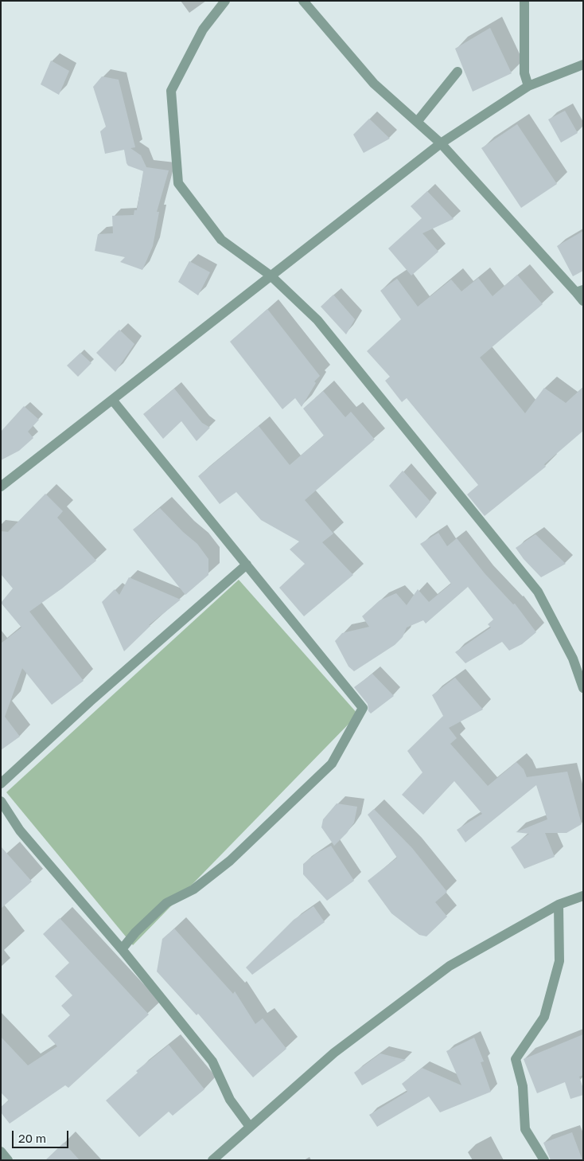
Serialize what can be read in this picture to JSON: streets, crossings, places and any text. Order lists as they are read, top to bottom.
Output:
{
  "scale_bar": "20 m"
}
